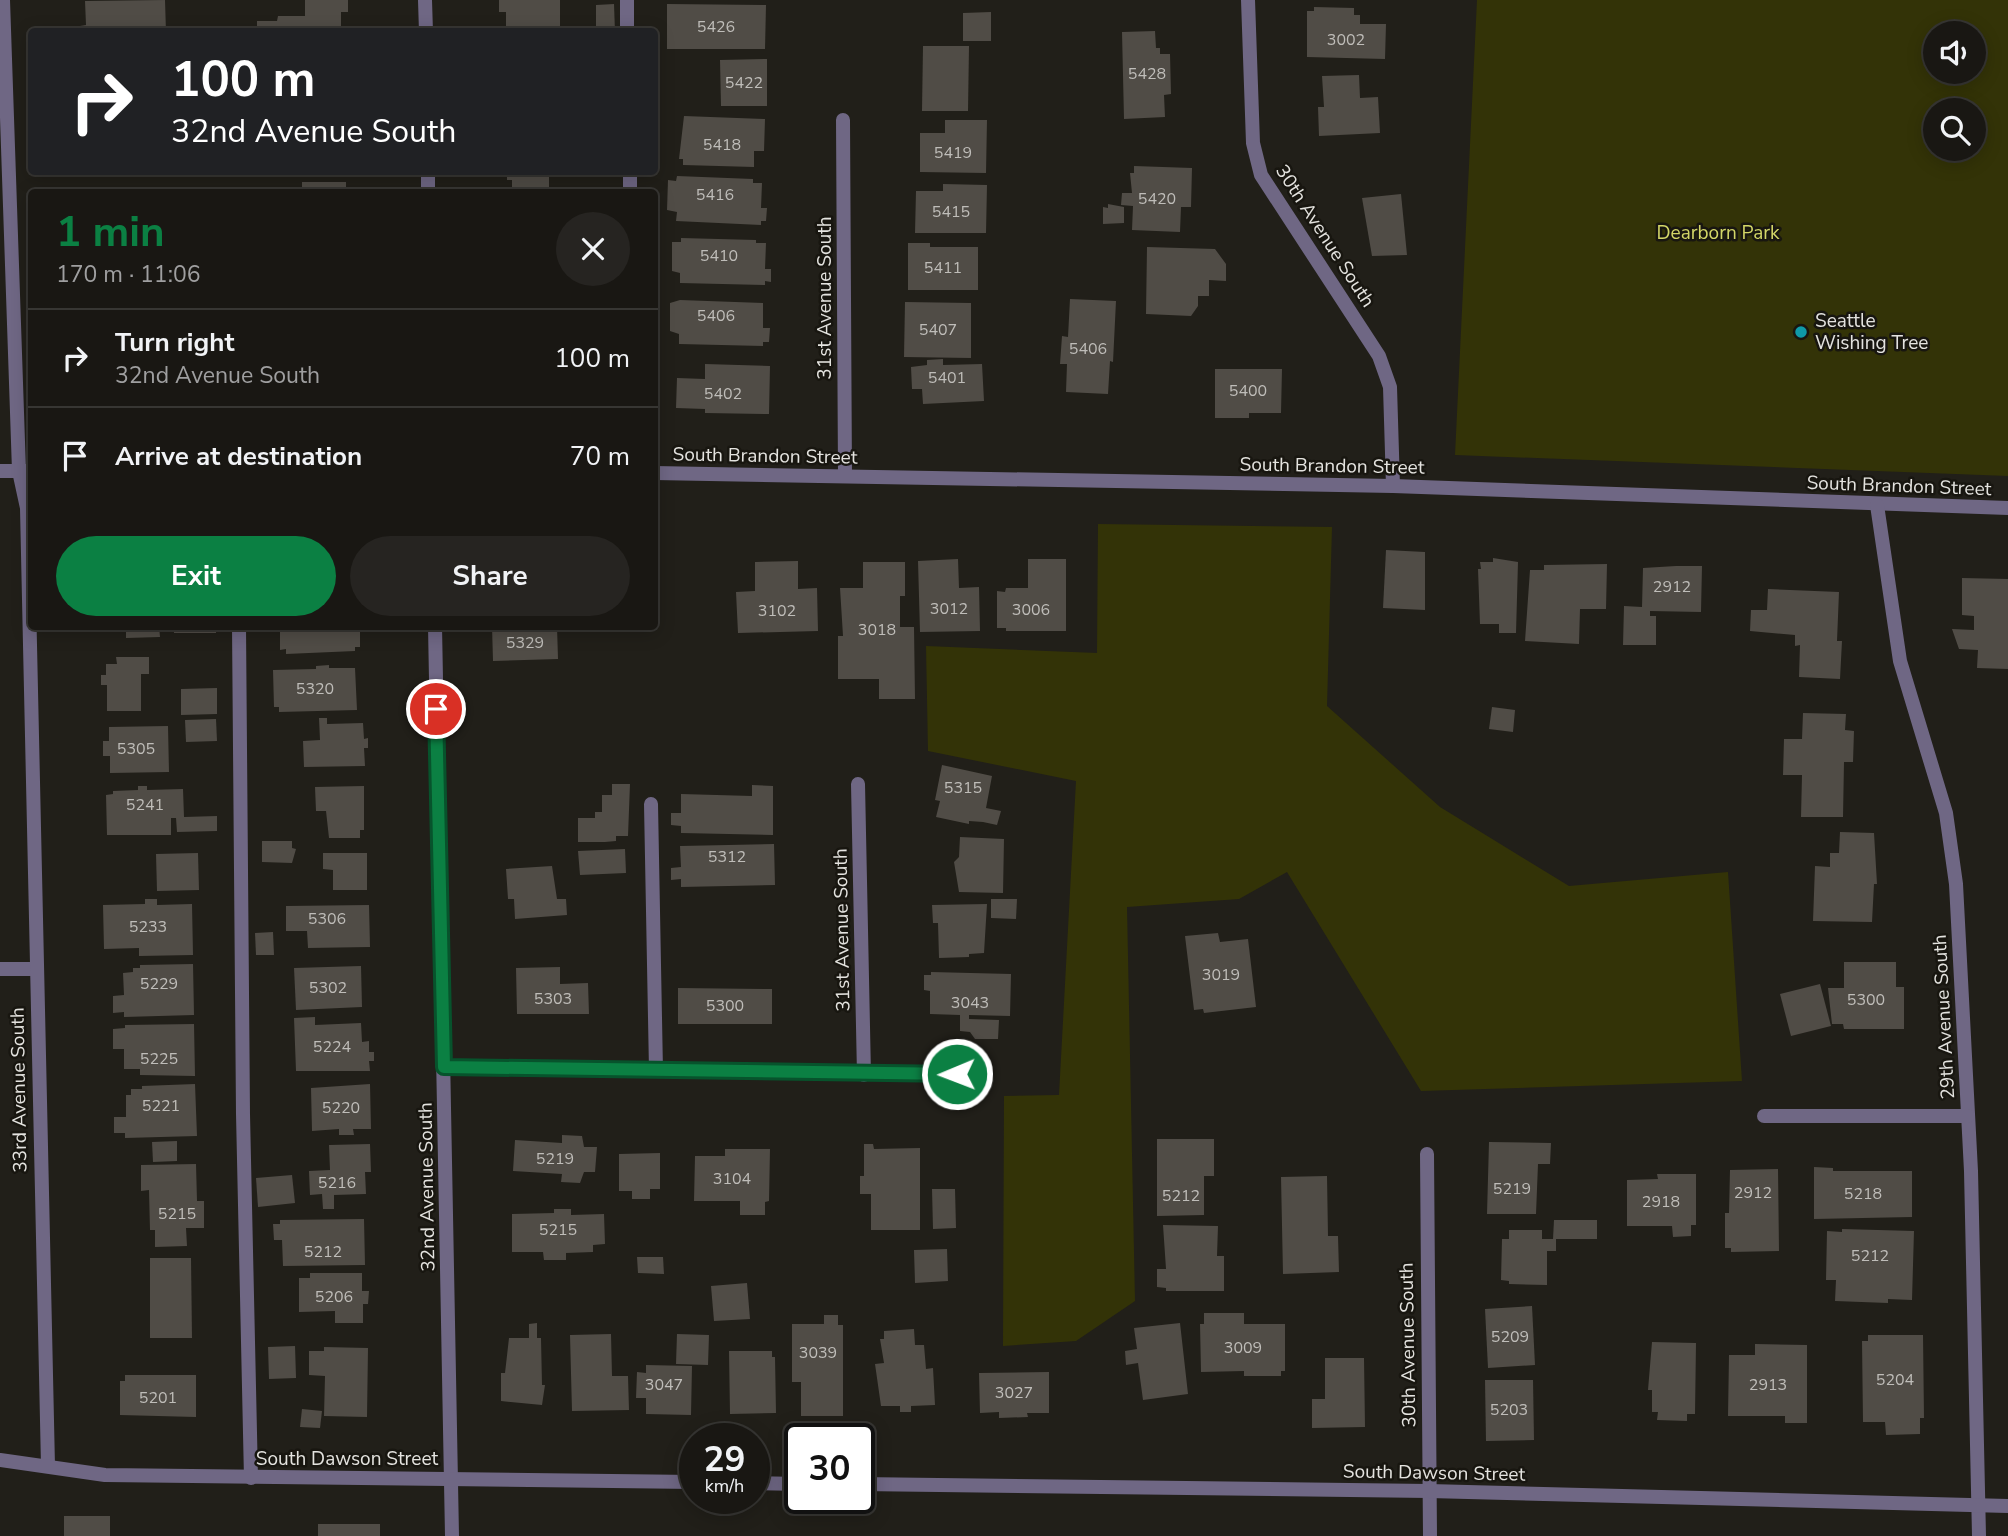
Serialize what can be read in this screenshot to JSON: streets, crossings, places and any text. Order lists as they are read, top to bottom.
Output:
{
  "streets": {
    "street": [
      "30th Avenue South",
      "31st Avenue South",
      "South Brandon Street",
      "29th Avenue South",
      "33rd Avenue South",
      "32nd Avenue South",
      "South Dawson Street"
    ]
  },
  "crossings": [
    ["30th Avenue South", "South Brandon Street"],
    ["30th Avenue South", "South Dawson Street"],
    ["31st Avenue South", "South Brandon Street"],
    ["South Brandon Street", "29th Avenue South"],
    ["29th Avenue South", "South Dawson Street"],
    ["33rd Avenue South", "South Dawson Street"],
    ["32nd Avenue South", "South Dawson Street"]
  ],
  "parks": ["Dearborn Park"],
  "places": ["Seattle Wishing Tree"],
  "house_numbers": [
    "5426",
    "3002",
    "5428",
    "5422",
    "5418",
    "5419",
    "5416",
    "5420",
    "5415",
    "5410",
    "5411",
    "5406",
    "5407",
    "5406",
    "5401",
    "5400",
    "5402",
    "2912",
    "3012",
    "3006",
    "3102",
    "3018",
    "5329",
    "5320",
    "5305",
    "5315",
    "5241",
    "5312",
    "5306",
    "5233",
    "3019",
    "5229",
    "5302",
    "5303",
    "5300",
    "3043",
    "5300",
    "5224",
    "5225",
    "5221",
    "5220",
    "5219",
    "3104",
    "5216",
    "5219",
    "2912",
    "5218",
    "5212",
    "2918",
    "5215",
    "5215",
    "5212",
    "5212",
    "5206",
    "5209",
    "3009",
    "3039",
    "5204",
    "3047",
    "2913",
    "3027",
    "5201",
    "5203"
  ],
  "page": {
    "turn": ["100 m", "32nd Avenue South"],
    "heading": ["1 min", "170 m · 11:06"],
    "list": [
      {
        "name": "Turn right",
        "note": "32nd Avenue South",
        "value": "100 m"
      },
      {
        "name": "Arrive at destination",
        "value": "70 m"
      }
    ],
    "buttons": ["Exit", "Share"],
    "speed": "29 km/h",
    "limit": "30"
  }
}
